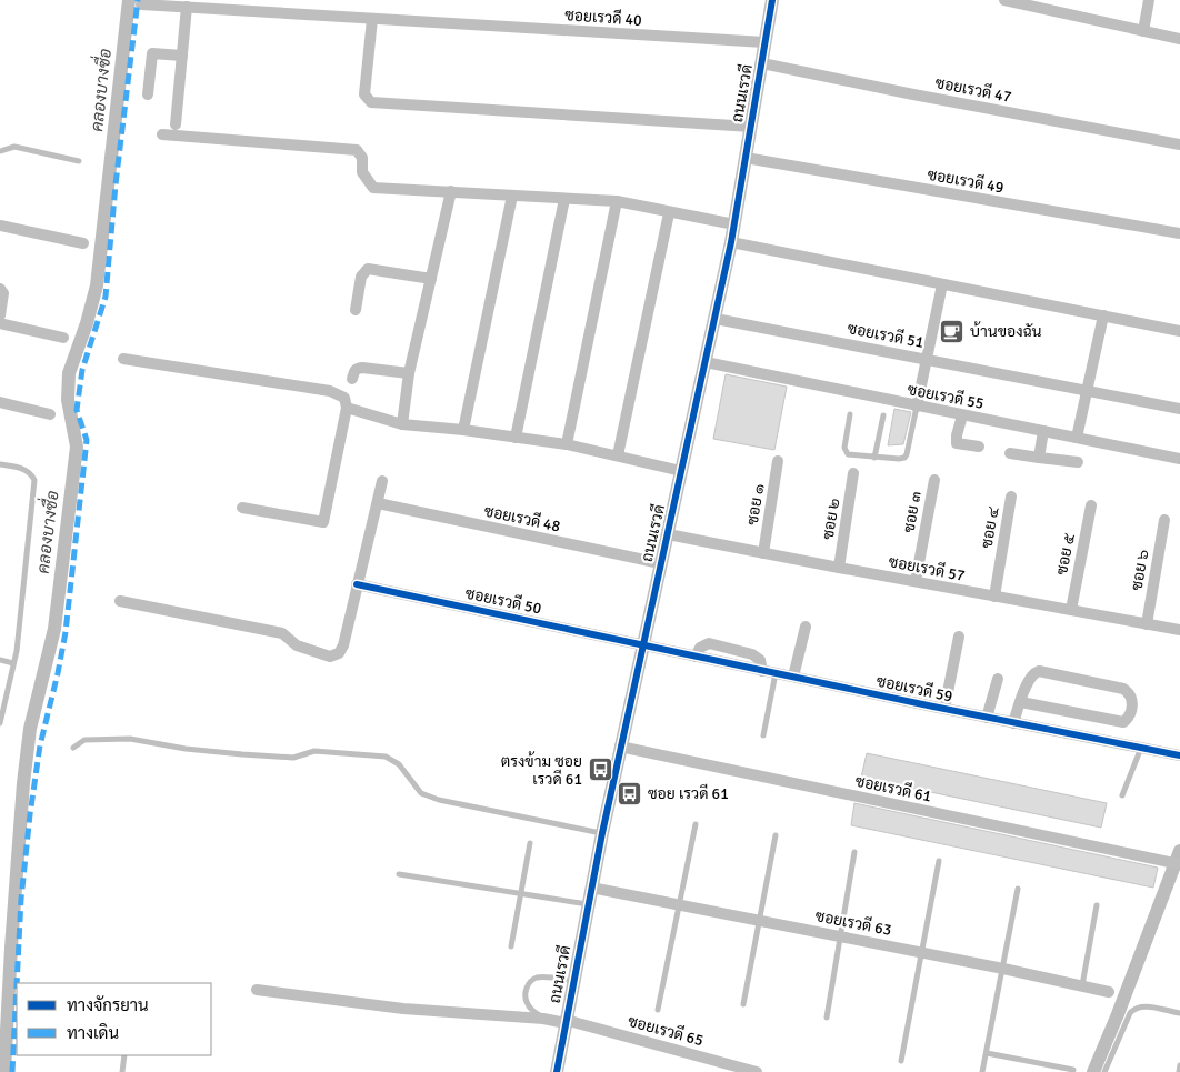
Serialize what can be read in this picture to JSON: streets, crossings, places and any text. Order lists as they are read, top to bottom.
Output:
{
  "streets": {
    "street": [
      "ซอยเรวดี 40",
      "ซอยเรวดี 47",
      "ถนนเรวดี",
      "ซอยเรวดี 49",
      "ซอยเรวดี 51",
      "ซอยเรวดี 55",
      "ซอย ๑",
      "ซอย ๓",
      "ซอยเรวดี 48",
      "ซอย ๒",
      "ซอย ๔",
      "ซอย ๕",
      "ซอยเรวดี 57",
      "ซอย ๖",
      "ซอยเรวดี 50",
      "ซอยเรวดี 59",
      "ซอยเรวดี 61",
      "ซอยเรวดี 63",
      "ซอยเรวดี 65"
    ]
  },
  "crossings": [
    ["ซอยเรวดี 40", "ถนนเรวดี"],
    ["ซอยเรวดี 47", "ถนนเรวดี"],
    ["ถนนเรวดี", "ซอยเรวดี 49"],
    ["ถนนเรวดี", "ซอยเรวดี 51"],
    ["ถนนเรวดี", "ซอยเรวดี 55"],
    ["ถนนเรวดี", "ซอยเรวดี 48"],
    ["ถนนเรวดี", "ซอยเรวดี 57"],
    ["ถนนเรวดี", "ซอยเรวดี 50"],
    ["ถนนเรวดี", "ซอยเรวดี 59"],
    ["ถนนเรวดี", "ซอยเรวดี 61"],
    ["ถนนเรวดี", "ซอยเรวดี 63"],
    ["ถนนเรวดี", "ซอยเรวดี 65"],
    ["ซอย ๑", "ซอยเรวดี 57"],
    ["ซอย ๓", "ซอยเรวดี 57"],
    ["ซอย ๒", "ซอยเรวดี 57"],
    ["ซอย ๔", "ซอยเรวดี 57"],
    ["ซอย ๕", "ซอยเรวดี 57"],
    ["ซอยเรวดี 57", "ซอย ๖"],
    ["ซอยเรวดี 50", "ซอยเรวดี 59"]
  ],
  "water": ["คลองบางซื่อ"],
  "places": {
    "cafe": ["บ้านของฉัน"],
    "bus stop": ["ตรงข้าม ซอย เรวดี 61", "ซอย เรวดี 61"]
  },
  "legend": ["ทางจักรยาน", "ทางเดิน"]
}
